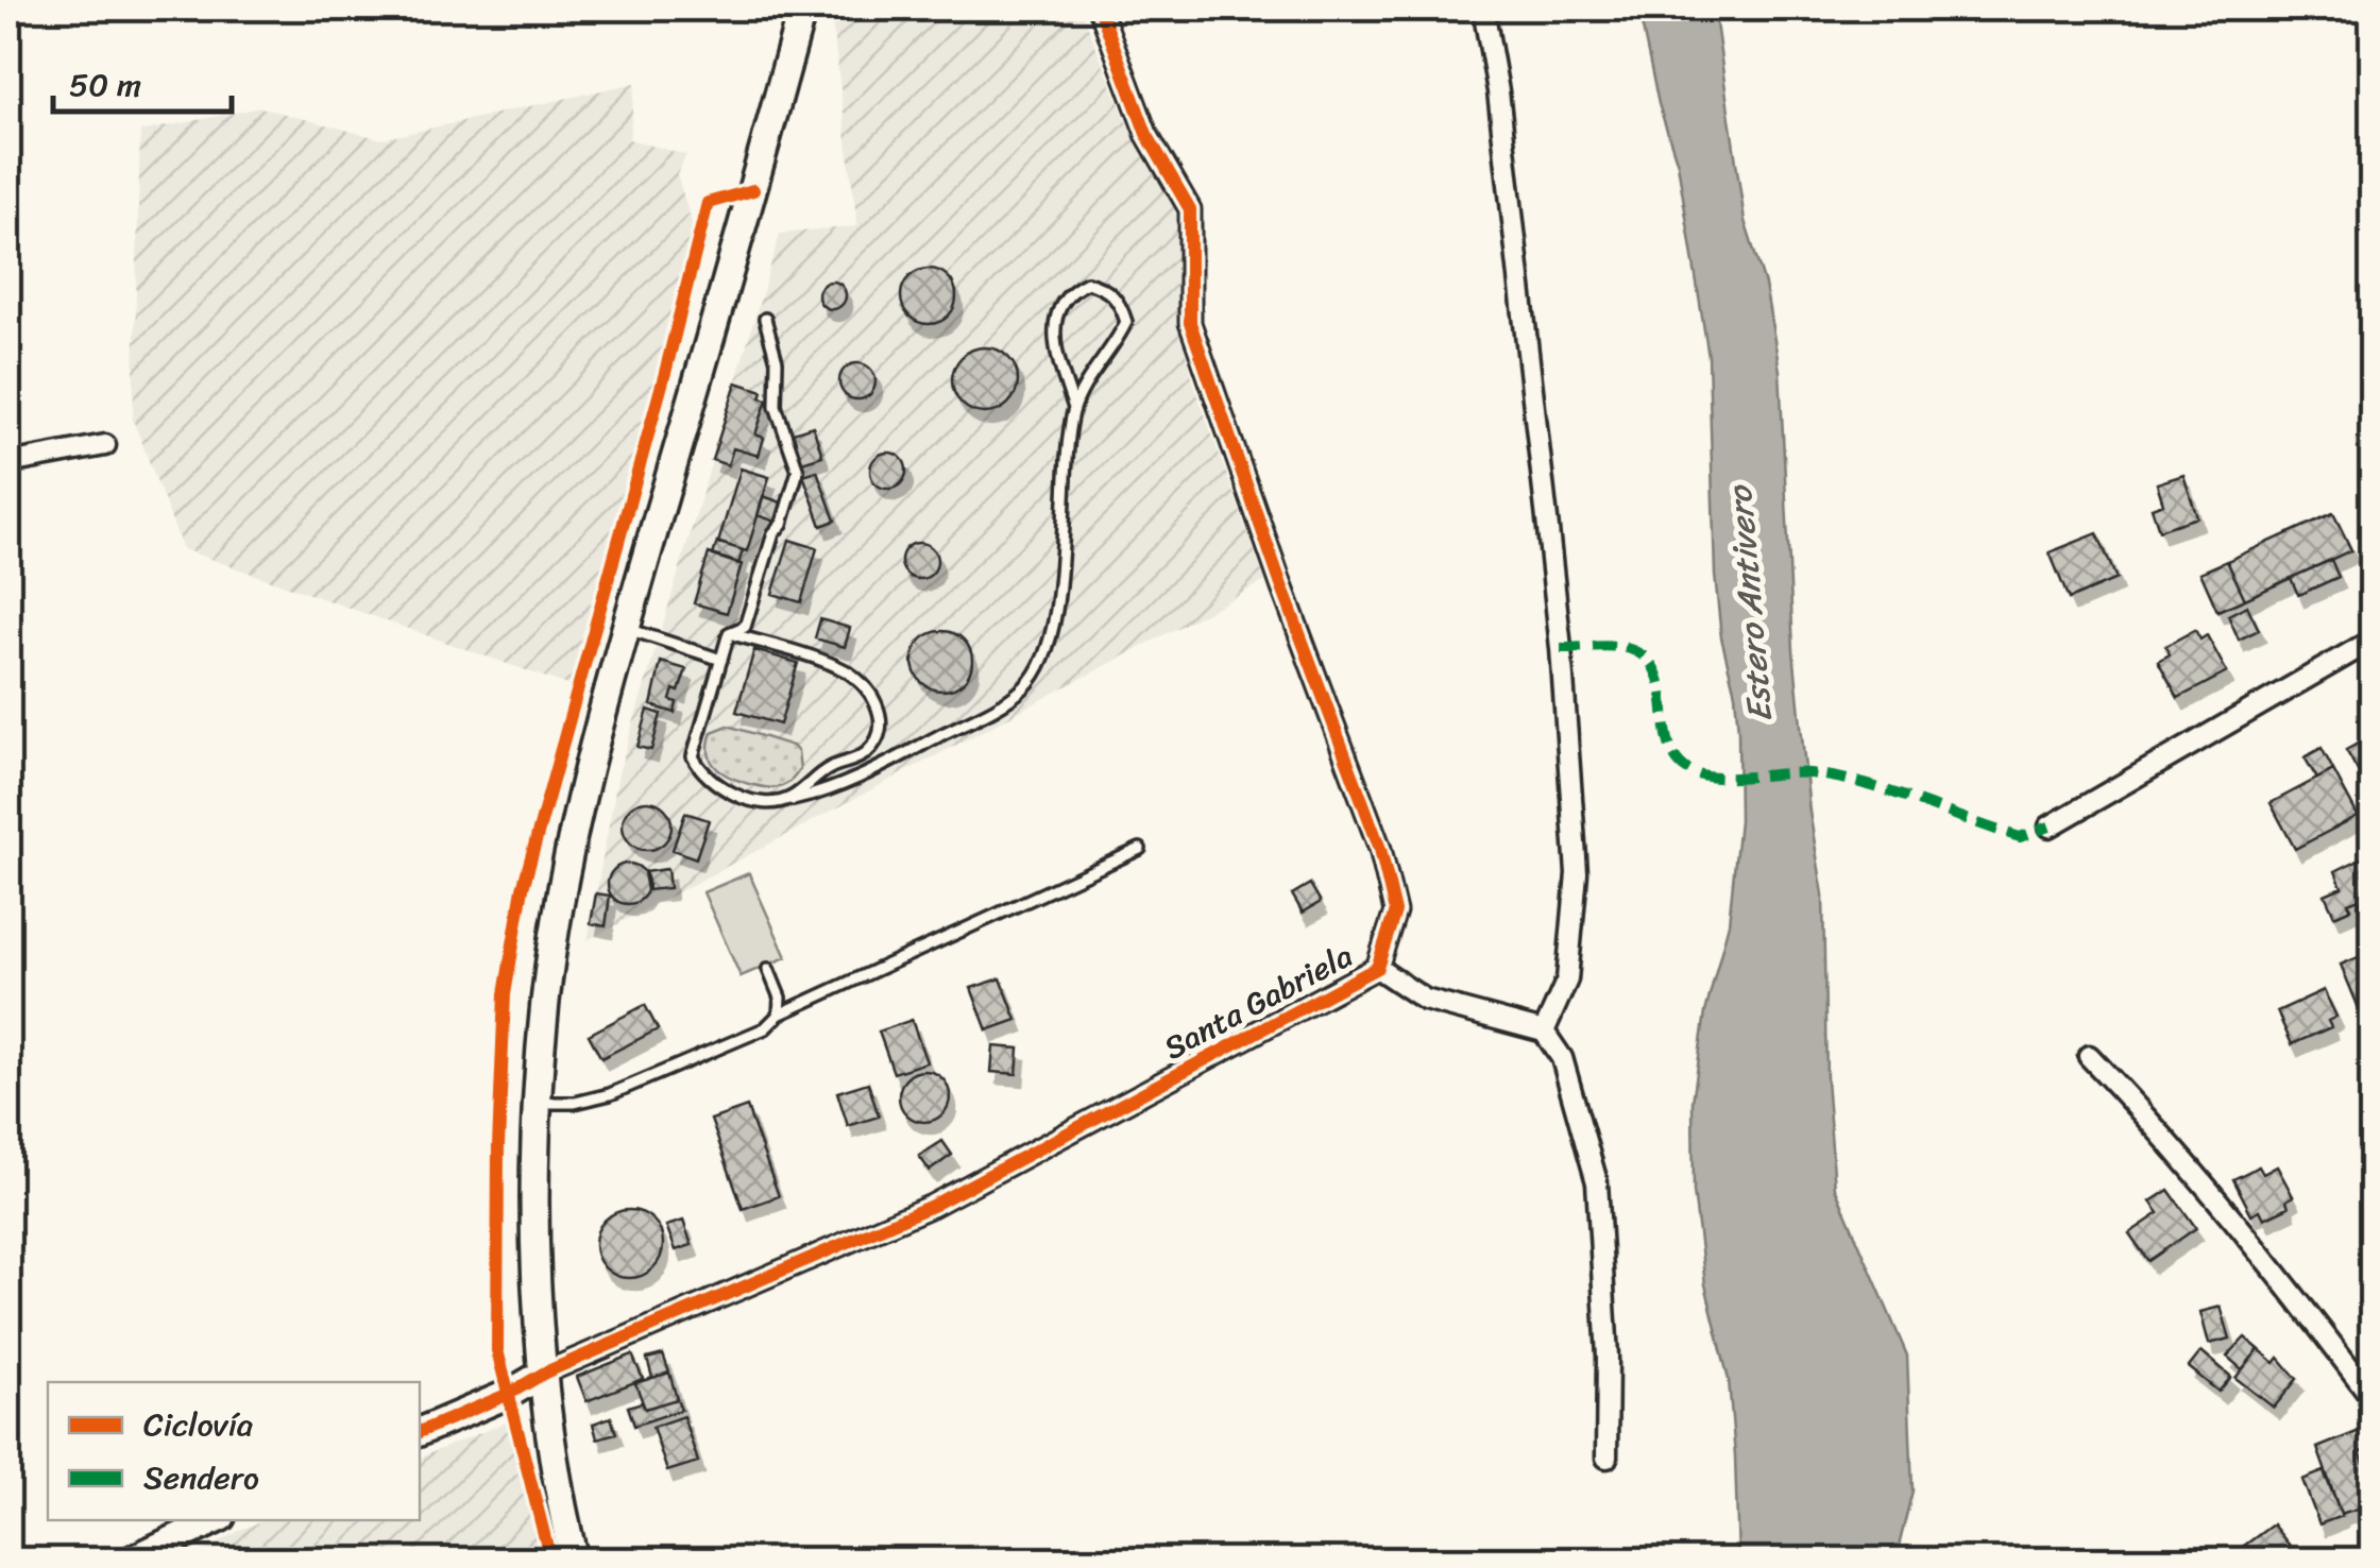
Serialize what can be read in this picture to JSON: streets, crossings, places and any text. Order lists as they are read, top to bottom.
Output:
{
  "streets": {
    "street": ["Santa Gabriela"]
  },
  "water": ["Estero Antivero"],
  "legend": ["Ciclovía", "Sendero"],
  "scale_bar": "50 m"
}
